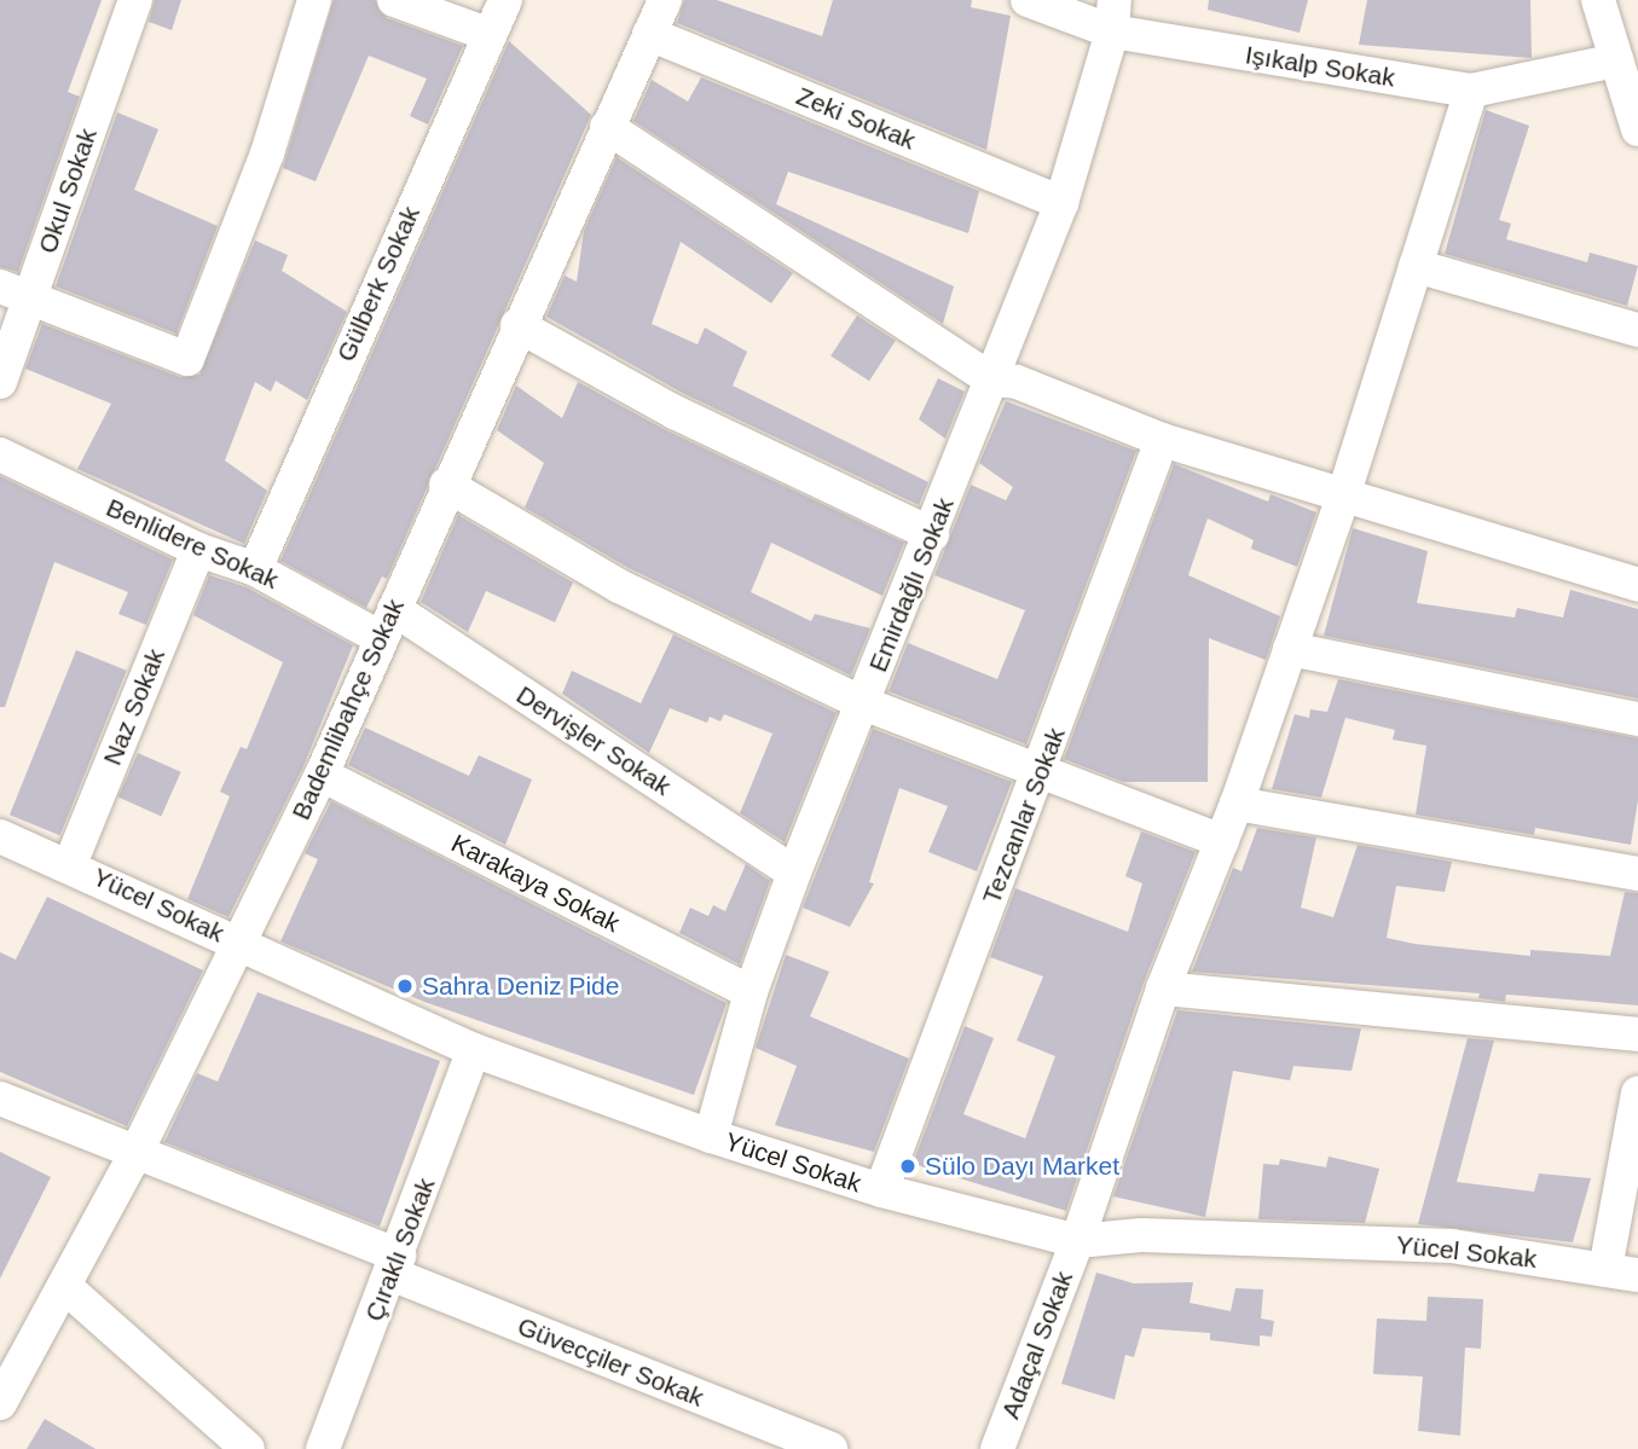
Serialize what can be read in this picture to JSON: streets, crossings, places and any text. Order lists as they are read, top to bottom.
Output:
{
  "streets": {
    "street": [
      "Işıkalp Sokak",
      "Zeki Sokak",
      "Okul Sokak",
      "Gülberk Sokak",
      "Benlidere Sokak",
      "Emirdağlı Sokak",
      "Naz Sokak",
      "Bademlibahçe Sokak",
      "Dervişler Sokak",
      "Tezcanlar Sokak",
      "Karakaya Sokak",
      "Yücel Sokak",
      "Çıraklı Sokak",
      "Adaçal Sokak",
      "Güvecçiler Sokak"
    ]
  },
  "crossings": [
    ["Işıkalp Sokak", "Emirdağlı Sokak"],
    ["Işıkalp Sokak", "Adaçal Sokak"],
    ["Zeki Sokak", "Emirdağlı Sokak"],
    ["Zeki Sokak", "Bademlibahçe Sokak"],
    ["Gülberk Sokak", "Benlidere Sokak"],
    ["Benlidere Sokak", "Naz Sokak"],
    ["Benlidere Sokak", "Bademlibahçe Sokak"],
    ["Benlidere Sokak", "Dervişler Sokak"],
    ["Emirdağlı Sokak", "Dervişler Sokak"],
    ["Emirdağlı Sokak", "Karakaya Sokak"],
    ["Emirdağlı Sokak", "Yücel Sokak"],
    ["Naz Sokak", "Yücel Sokak"],
    ["Bademlibahçe Sokak", "Dervişler Sokak"],
    ["Bademlibahçe Sokak", "Karakaya Sokak"],
    ["Bademlibahçe Sokak", "Yücel Sokak"],
    ["Bademlibahçe Sokak", "Güvecçiler Sokak"],
    ["Tezcanlar Sokak", "Yücel Sokak"],
    ["Yücel Sokak", "Çıraklı Sokak"],
    ["Yücel Sokak", "Adaçal Sokak"],
    ["Çıraklı Sokak", "Güvecçiler Sokak"]
  ],
  "places": ["Sahra Deniz Pide", "Sülo Dayı Market"]
}
